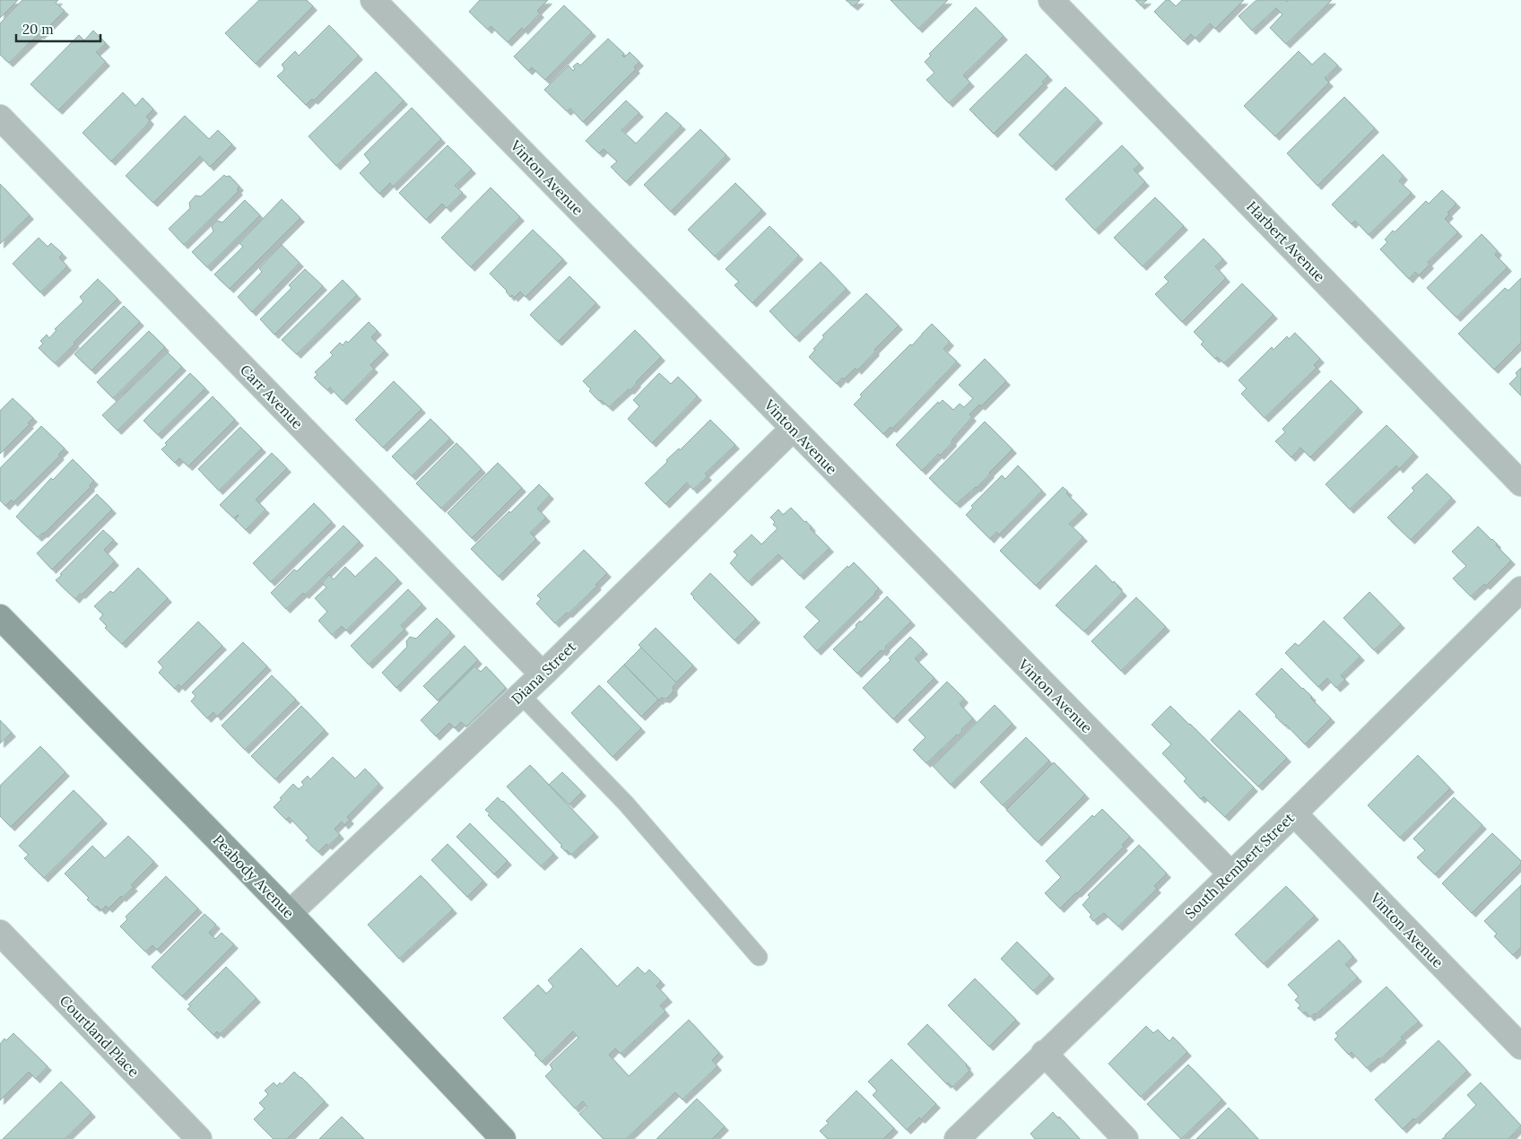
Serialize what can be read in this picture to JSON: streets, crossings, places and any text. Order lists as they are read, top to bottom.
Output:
{
  "streets": {
    "main road": ["Peabody Avenue"],
    "street": [
      "Vinton Avenue",
      "Harbert Avenue",
      "Carr Avenue",
      "Diana Street",
      "South Rembert Street",
      "Courtland Place"
    ]
  },
  "crossings": [
    ["Vinton Avenue", "Diana Street"],
    ["Vinton Avenue", "South Rembert Street"],
    ["Carr Avenue", "Diana Street"],
    ["Diana Street", "Peabody Avenue"]
  ],
  "scale_bar": "20 m"
}
